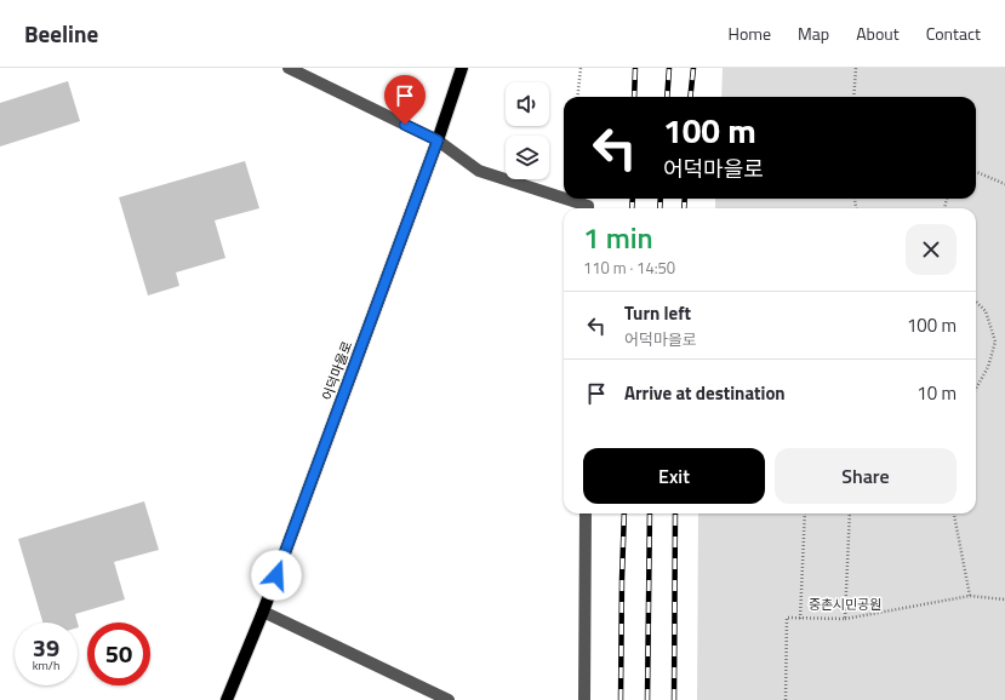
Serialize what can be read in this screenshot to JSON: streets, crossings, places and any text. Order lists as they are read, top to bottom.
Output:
{
  "streets": {
    "main road": ["어덕마을로"]
  },
  "parks": ["중촌시민공원"],
  "page": {
    "header": "Beeline",
    "nav": [
      "Home",
      "Map",
      "About",
      "Contact"
    ],
    "turn": ["100 m", "어덕마을로"],
    "heading": ["1 min", "110 m · 14:50"],
    "list": [
      {
        "name": "Turn left",
        "note": "어덕마을로",
        "value": "100 m"
      },
      {
        "name": "Arrive at destination",
        "value": "10 m"
      }
    ],
    "buttons": ["Exit", "Share"],
    "speed": "39 km/h",
    "limit": "50"
  }
}
